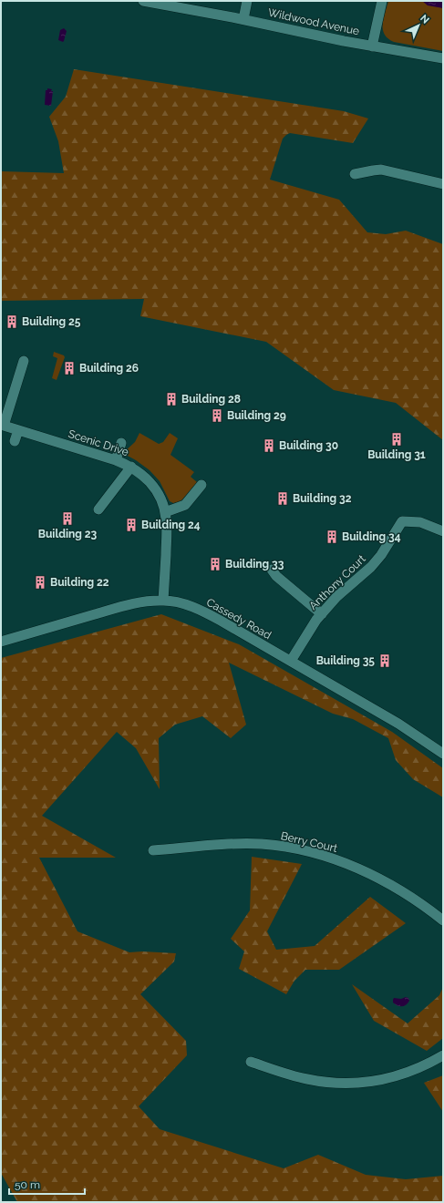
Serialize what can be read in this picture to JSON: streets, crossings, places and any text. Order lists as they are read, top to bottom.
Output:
{
  "streets": {
    "street": [
      "Wildwood Avenue",
      "Scenic Drive",
      "Anthony Court",
      "Cassedy Road",
      "Berry Court"
    ]
  },
  "crossings": [
    ["Scenic Drive", "Cassedy Road"],
    ["Anthony Court", "Cassedy Road"]
  ],
  "places": {
    "building": [
      "Building 25",
      "Building 26",
      "Building 28",
      "Building 29",
      "Building 31",
      "Building 30",
      "Building 32",
      "Building 23",
      "Building 24",
      "Building 34",
      "Building 33",
      "Building 22",
      "Building 35"
    ]
  },
  "scale_bar": "50 m",
  "north": "top right"
}
